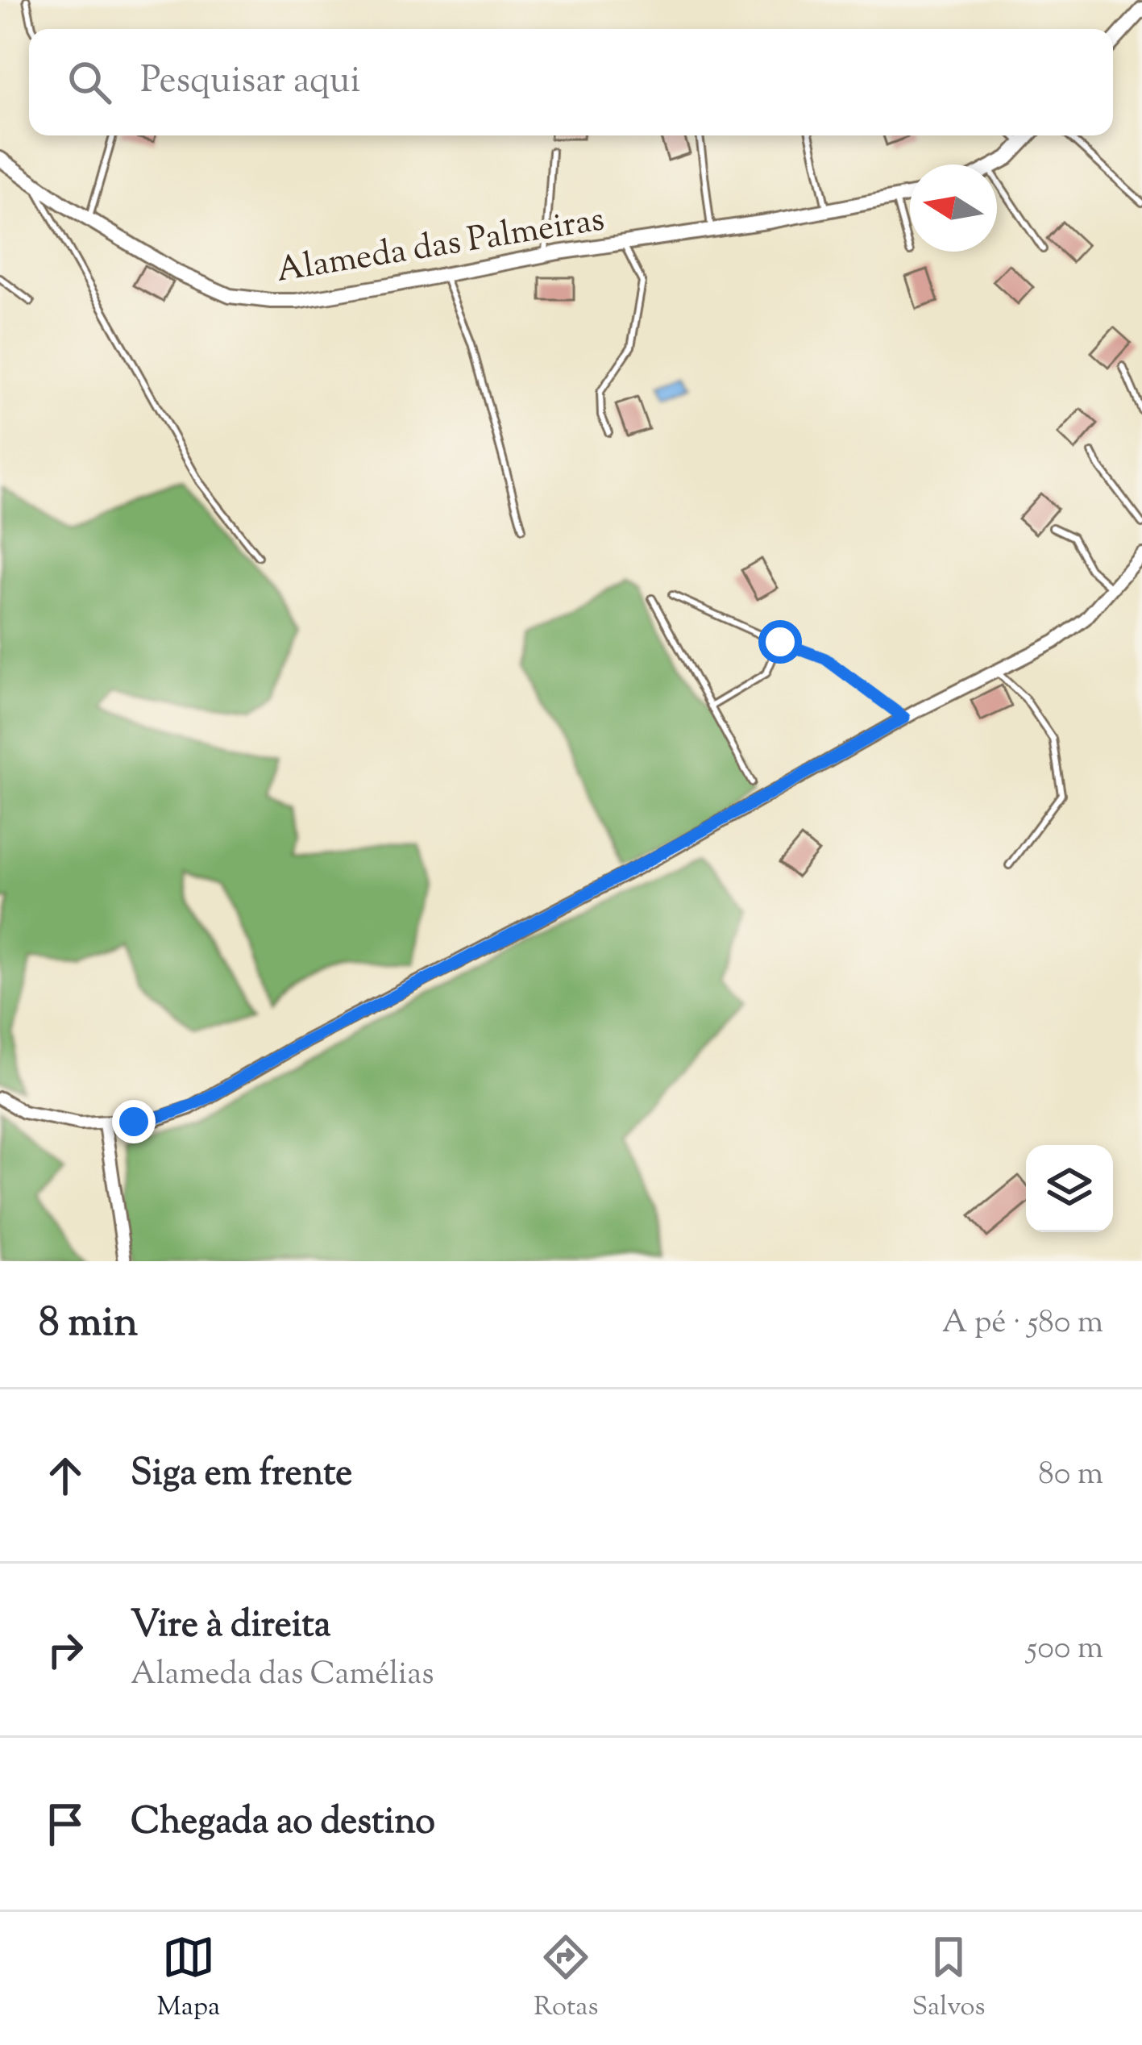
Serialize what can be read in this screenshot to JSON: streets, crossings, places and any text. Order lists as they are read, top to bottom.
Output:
{
  "streets": {
    "street": ["Alameda das Palmeiras"]
  },
  "north": "left",
  "page": {
    "search": "Pesquisar aqui",
    "heading": ["8 min", "A pé · 580 m"],
    "list": [
      ["Siga em frente", "80 m"],
      ["Vire à direita", "Alameda das Camélias", "500 m"],
      "Chegada ao destino"
    ],
    "nav": ["Mapa", "Rotas", "Salvos"]
  }
}
